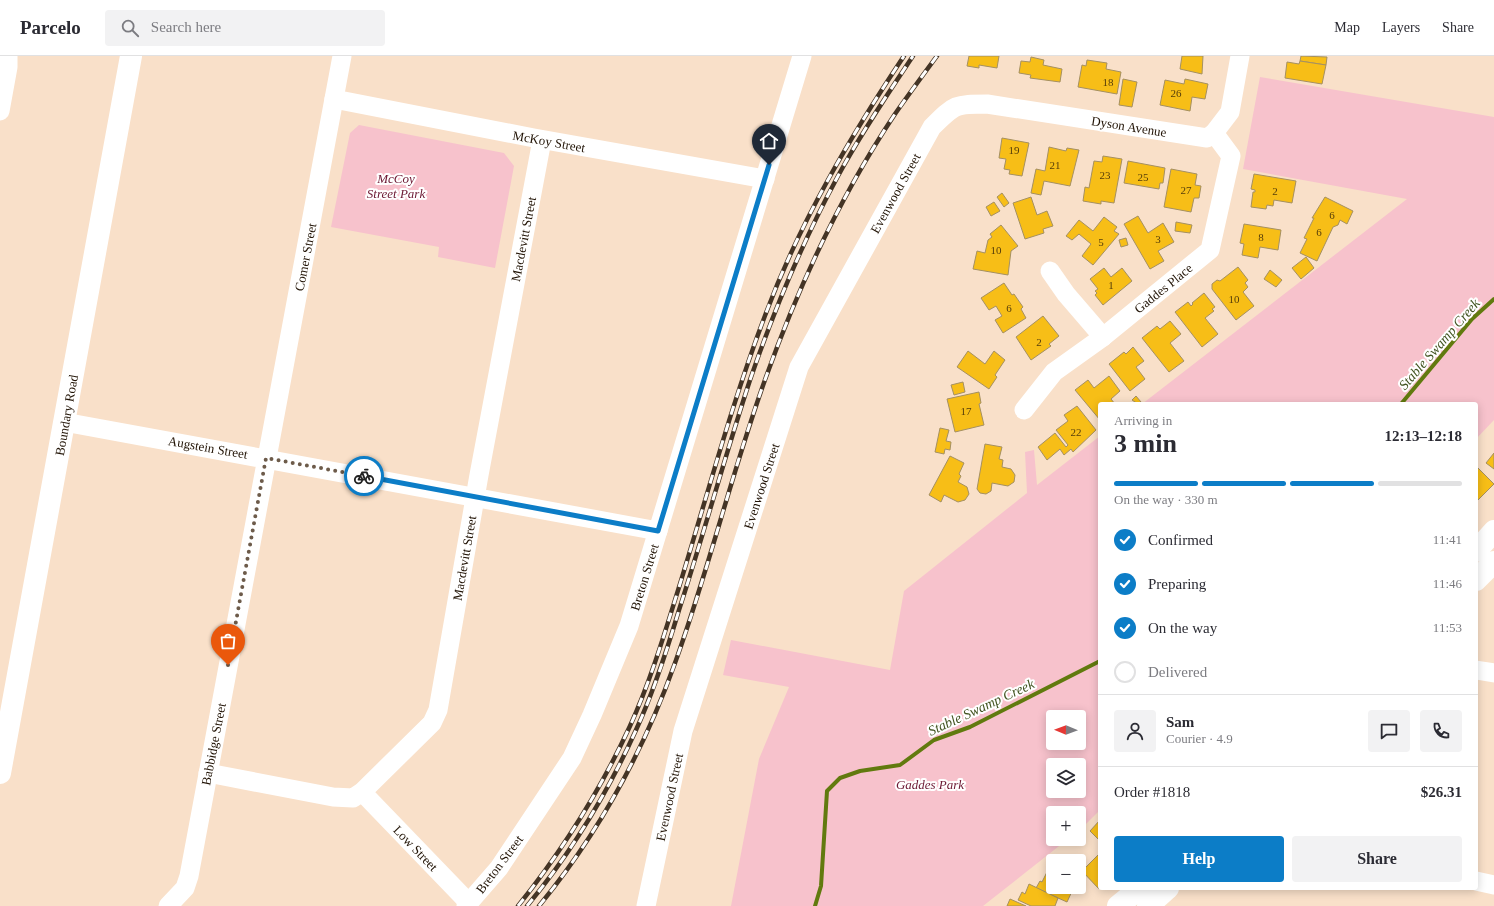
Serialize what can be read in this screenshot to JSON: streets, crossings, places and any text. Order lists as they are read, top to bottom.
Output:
{
  "streets": {
    "main road": ["Boundary Road"],
    "street": [
      "Dyson Avenue",
      "McKoy Street",
      "Evenwood Street",
      "Macdevitt Street",
      "Comer Street",
      "Gaddes Place",
      "Augstein Street",
      "Breton Street",
      "Babbidge Street",
      "Low Street"
    ]
  },
  "crossings": [
    ["Dyson Avenue", "Evenwood Street"],
    ["Dyson Avenue", "Gaddes Place"],
    ["McKoy Street", "Macdevitt Street"],
    ["McKoy Street", "Comer Street"],
    ["McKoy Street", "Breton Street"],
    ["Macdevitt Street", "Augstein Street"],
    ["Macdevitt Street", "Babbidge Street"],
    ["Macdevitt Street", "Low Street"],
    ["Comer Street", "Augstein Street"],
    ["Comer Street", "Babbidge Street"],
    ["Boundary Road", "Augstein Street"],
    ["Augstein Street", "Breton Street"],
    ["Augstein Street", "Babbidge Street"],
    ["Breton Street", "Low Street"]
  ],
  "water": ["Stable Swamp Creek"],
  "parks": ["McCoy Street Park", "Gaddes Park"],
  "house_numbers": [
    "18",
    "26",
    "19",
    "21",
    "23",
    "25",
    "27",
    "2",
    "6",
    "6",
    "8",
    "3",
    "5",
    "10",
    "1",
    "10",
    "6",
    "2",
    "17",
    "22"
  ],
  "north": "left",
  "page": {
    "header": "Parcelo",
    "search": "Search here",
    "nav": ["Map", "Layers", "Share"],
    "heading": ["3 min", "Arriving in", "12:13–12:18"],
    "panel": [
      "Sam",
      "Courier · 4.9",
      "Order #1818",
      "$26.31"
    ],
    "bar": "On the way · 330 m",
    "list": [
      ["Confirmed", "11:41"],
      ["Preparing", "11:46"],
      ["On the way", "11:53"],
      "Delivered"
    ],
    "map_buttons": ["+", "−"],
    "buttons": ["Help", "Share"]
  }
}
